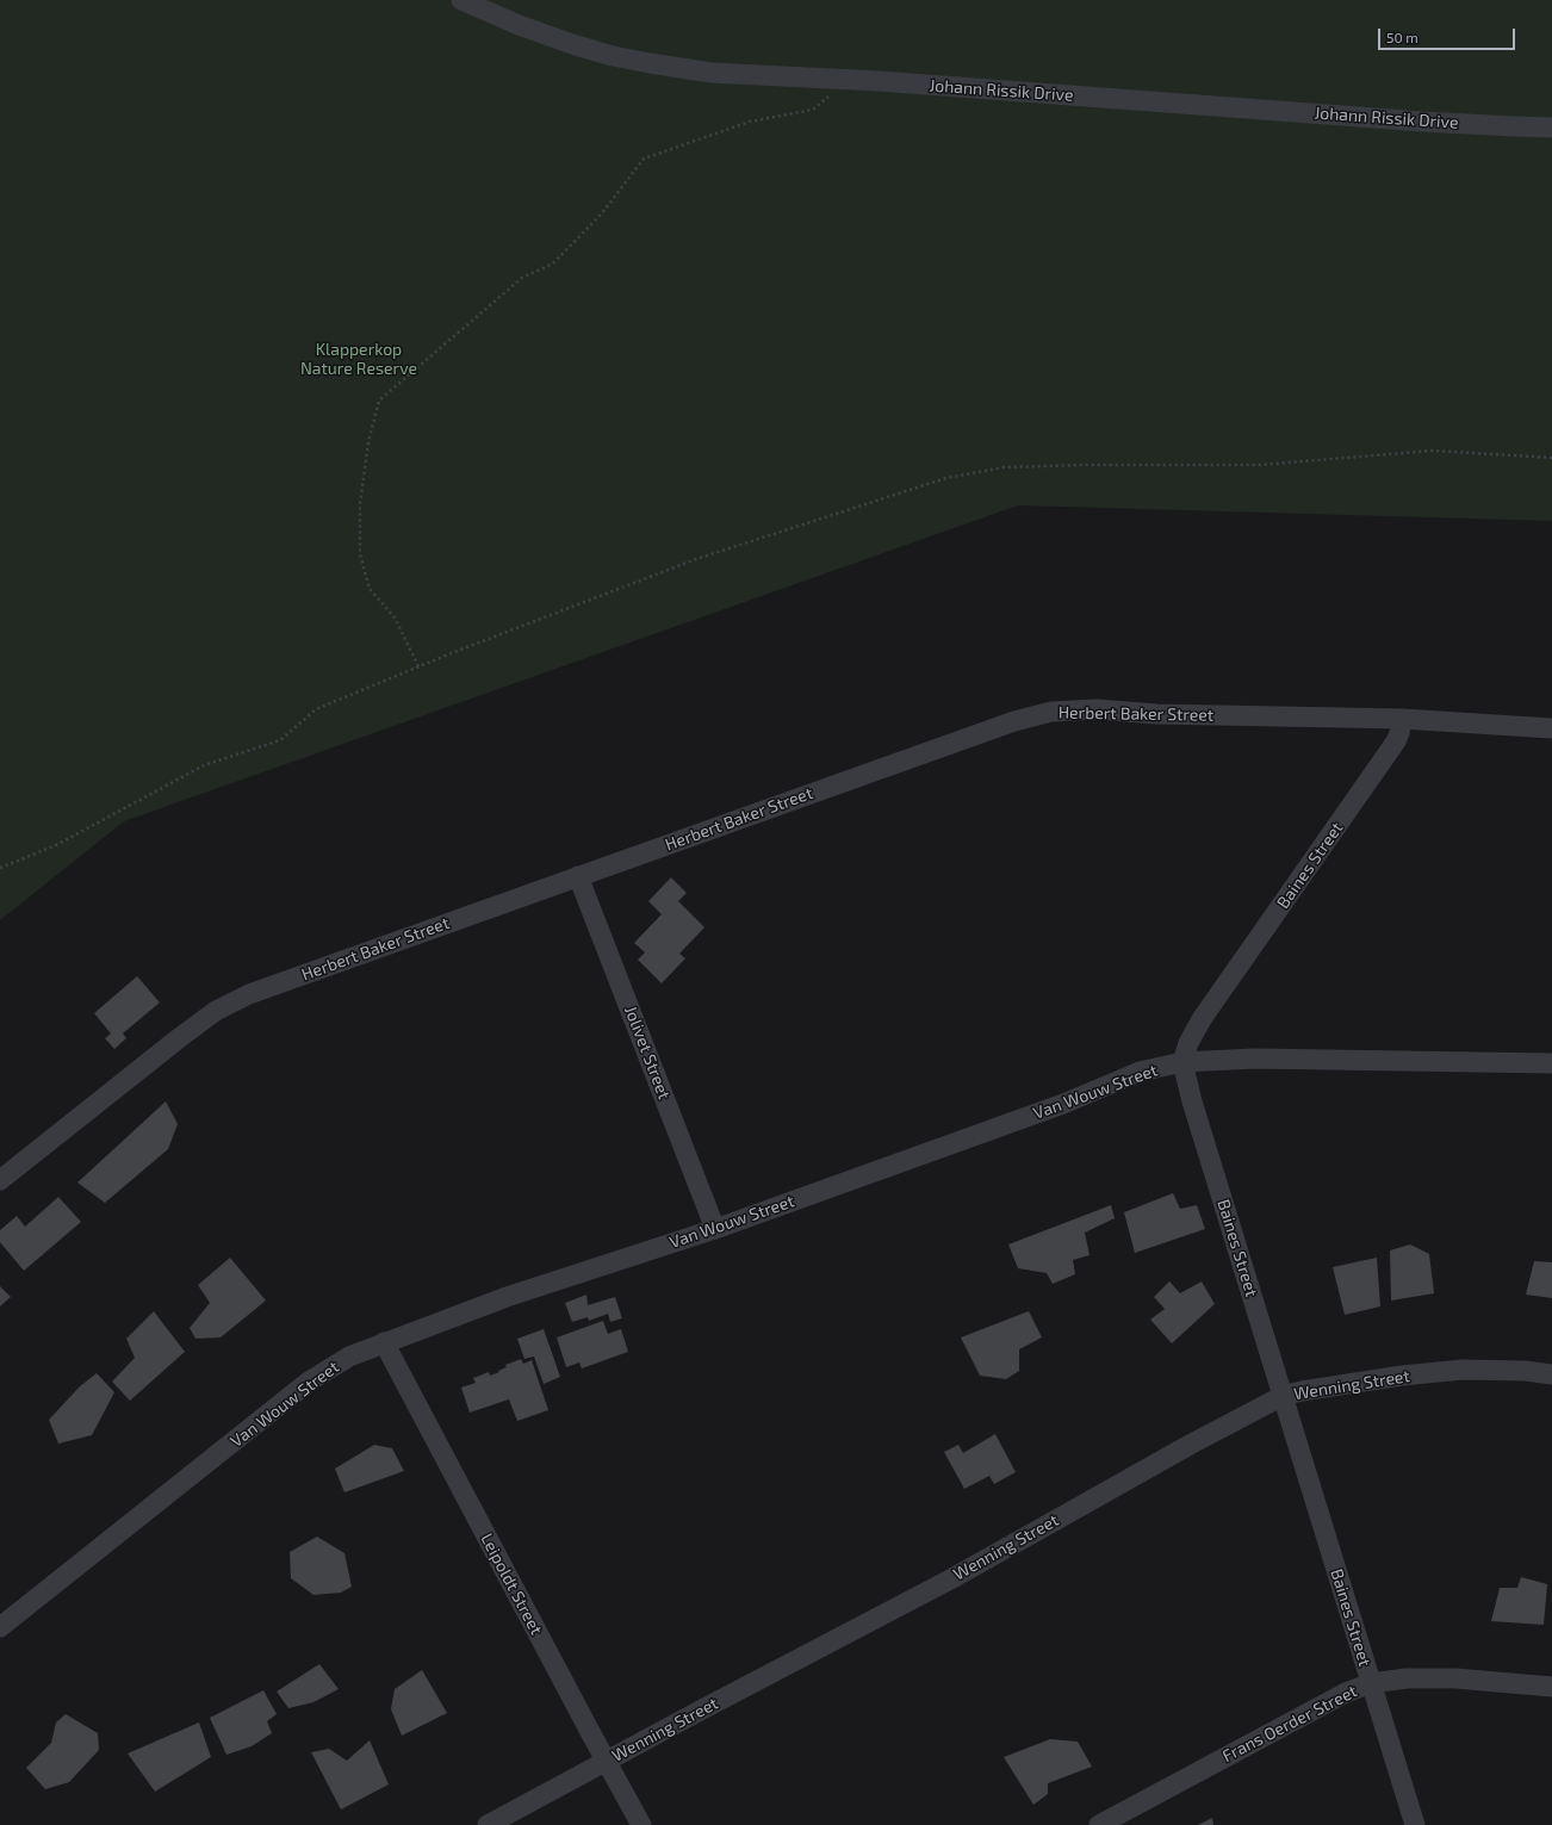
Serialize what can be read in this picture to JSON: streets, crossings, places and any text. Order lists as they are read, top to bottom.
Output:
{
  "streets": {
    "street": [
      "Johann Rissik Drive",
      "Herbert Baker Street",
      "Baines Street",
      "Jolivet Street",
      "Van Wouw Street",
      "Wenning Street",
      "Leipoldt Street",
      "Frans Oerder Street"
    ]
  },
  "crossings": [
    ["Herbert Baker Street", "Baines Street"],
    ["Herbert Baker Street", "Jolivet Street"],
    ["Baines Street", "Van Wouw Street"],
    ["Baines Street", "Wenning Street"],
    ["Baines Street", "Frans Oerder Street"],
    ["Jolivet Street", "Van Wouw Street"],
    ["Van Wouw Street", "Leipoldt Street"],
    ["Wenning Street", "Leipoldt Street"]
  ],
  "parks": ["Klapperkop Nature Reserve"],
  "scale_bar": "50 m"
}
